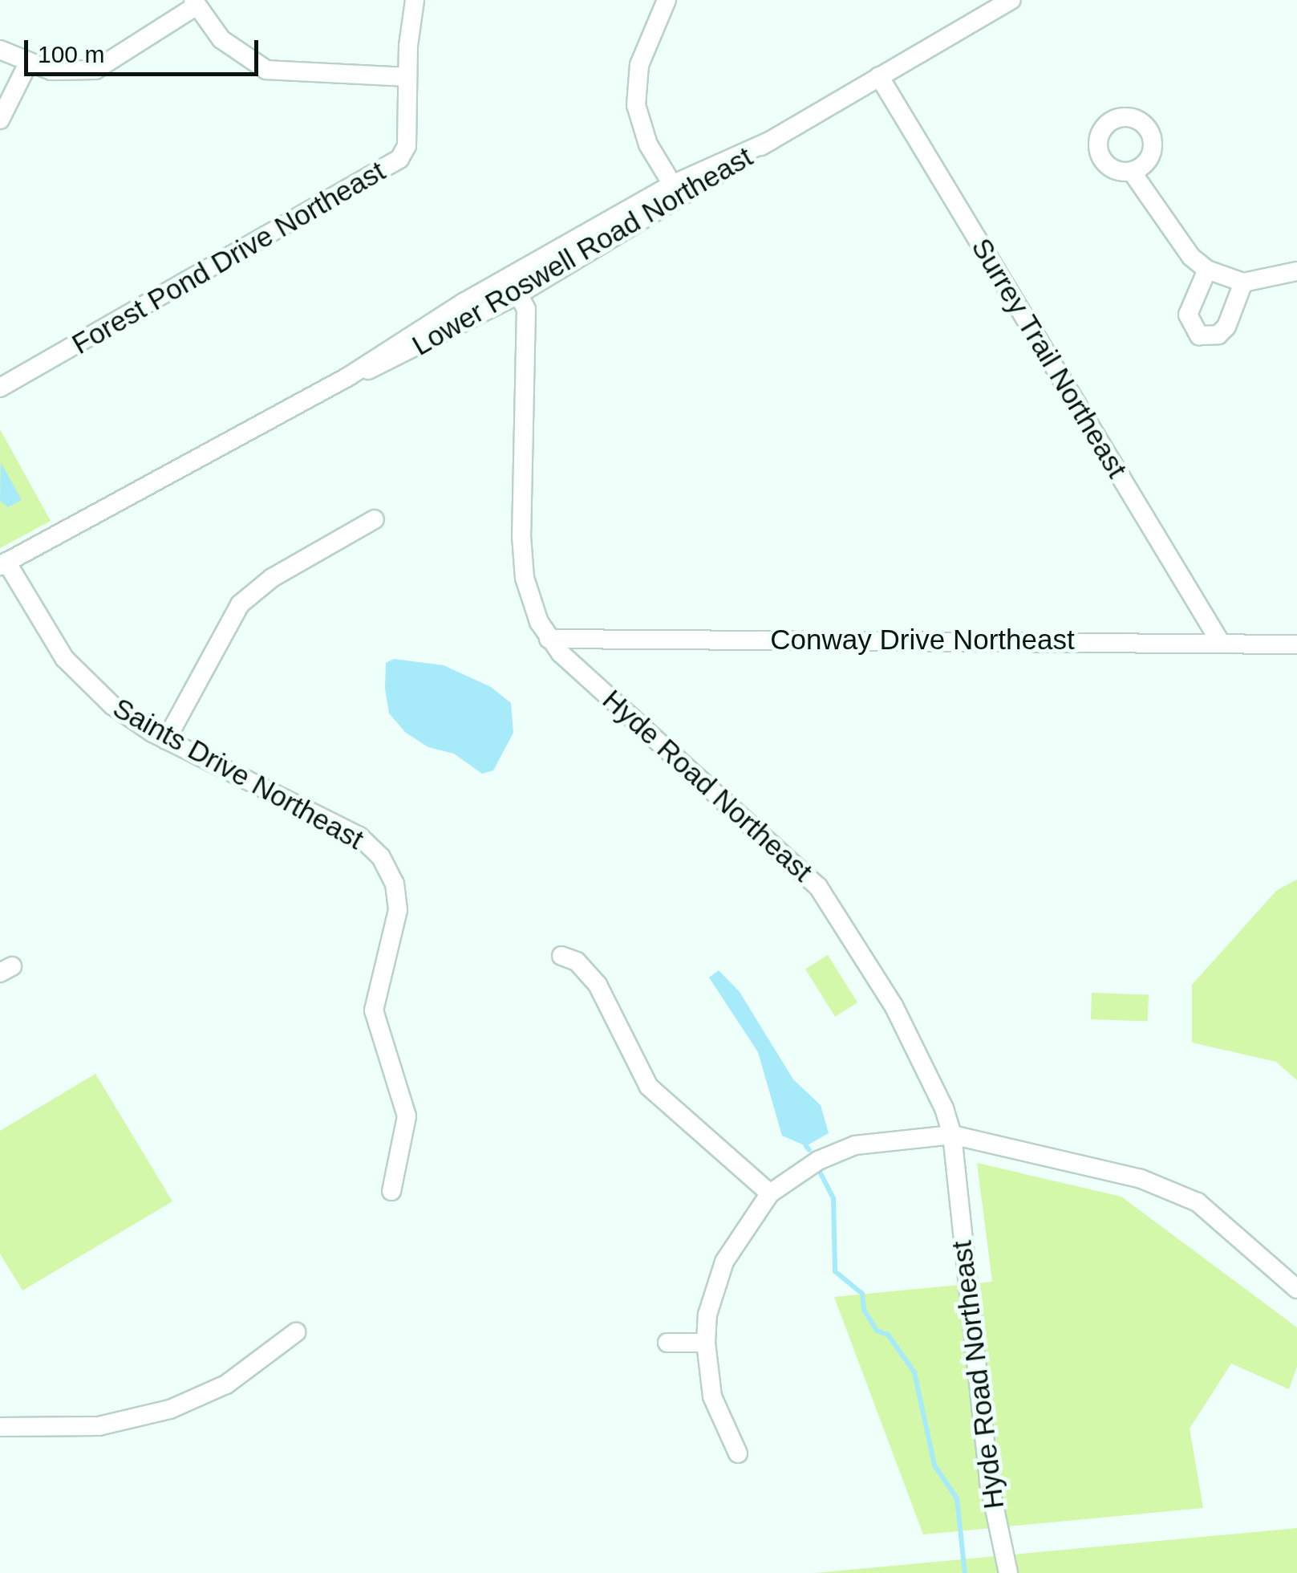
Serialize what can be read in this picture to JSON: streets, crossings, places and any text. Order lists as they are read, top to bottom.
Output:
{
  "streets": {
    "street": [
      "Lower Roswell Road Northeast",
      "Forest Pond Drive Northeast",
      "Surrey Trail Northeast",
      "Conway Drive Northeast",
      "Saints Drive Northeast",
      "Hyde Road Northeast"
    ]
  },
  "crossings": [
    ["Lower Roswell Road Northeast", "Surrey Trail Northeast"],
    ["Lower Roswell Road Northeast", "Saints Drive Northeast"],
    ["Lower Roswell Road Northeast", "Hyde Road Northeast"],
    ["Surrey Trail Northeast", "Conway Drive Northeast"],
    ["Conway Drive Northeast", "Hyde Road Northeast"]
  ],
  "scale_bar": "100 m"
}
